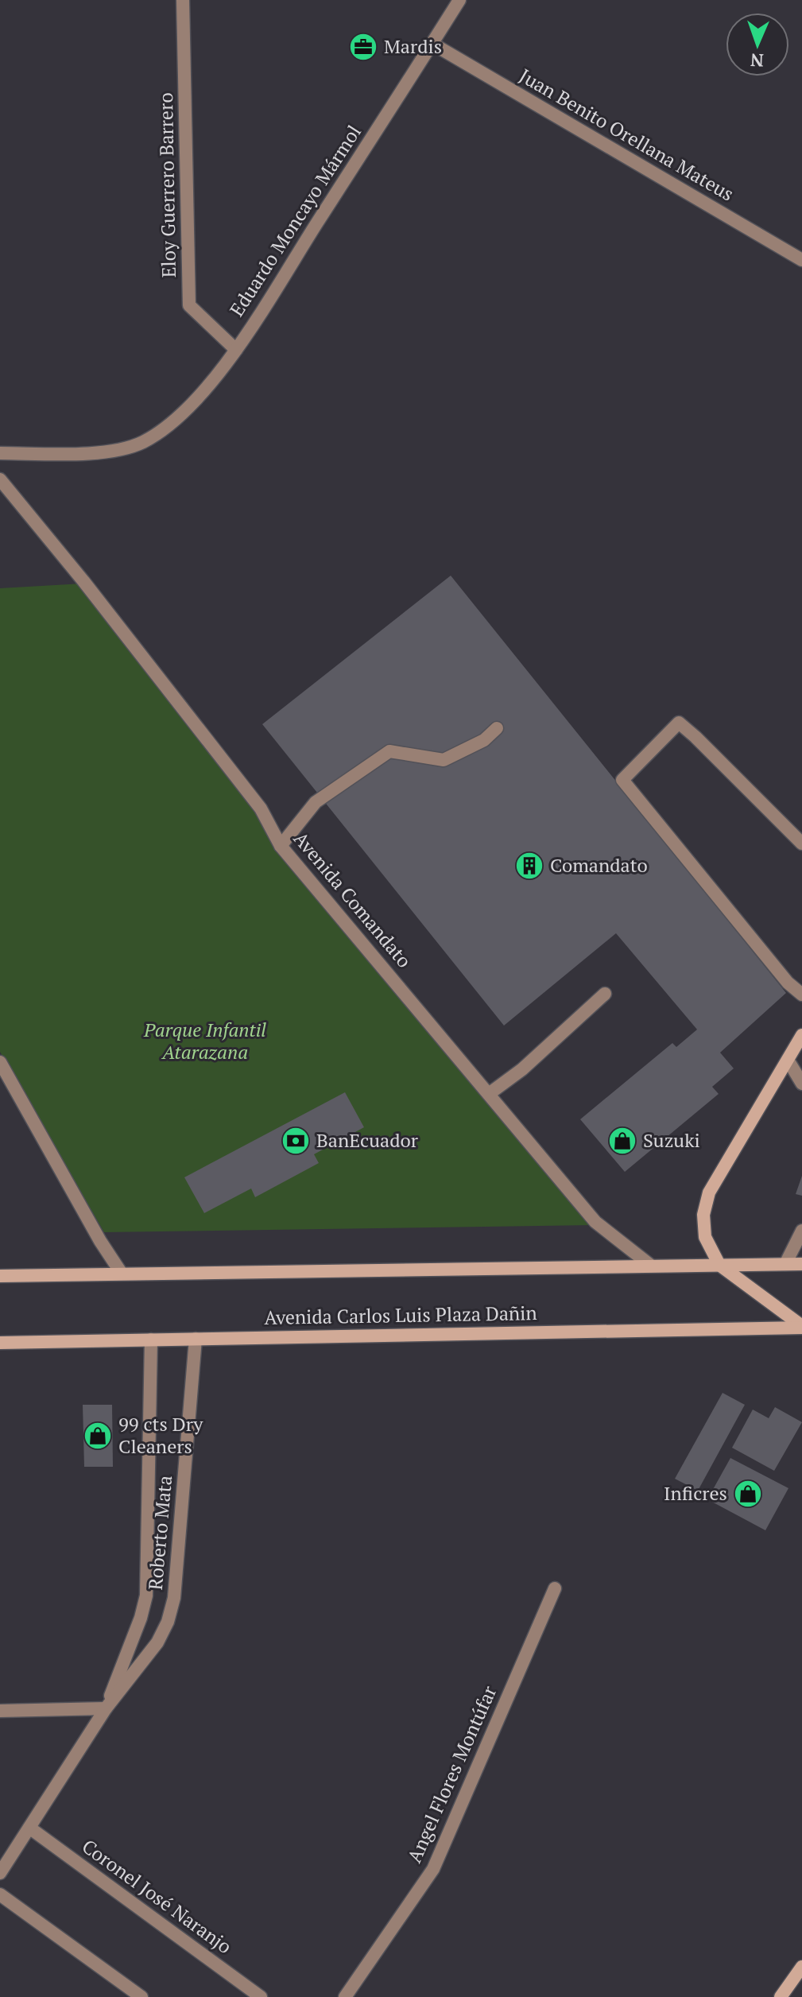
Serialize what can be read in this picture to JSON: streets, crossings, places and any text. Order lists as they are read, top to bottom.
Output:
{
  "streets": {
    "main road": ["Avenida Carlos Luis Plaza Dañin"],
    "street": [
      "Juan Benito Orellana Mateus",
      "Eloy Guerrero Barrero",
      "Eduardo Moncayo Mármol",
      "Avenida Comandato",
      "Roberto Mata",
      "Angel Flores Montúfar",
      "Coronel José Naranjo"
    ]
  },
  "crossings": [
    ["Juan Benito Orellana Mateus", "Eduardo Moncayo Mármol"],
    ["Eloy Guerrero Barrero", "Eduardo Moncayo Mármol"],
    ["Avenida Carlos Luis Plaza Dañin", "Roberto Mata"],
    ["Roberto Mata", "Coronel José Naranjo"]
  ],
  "parks": ["Parque Infantil Atarazana"],
  "places": {
    "office": ["Mardis"],
    "building": ["Comandato"],
    "bank": ["BanEcuador"],
    "shop": ["Suzuki", "99 cts Dry Cleaners", "Inficres"]
  },
  "north": "bottom"
}
